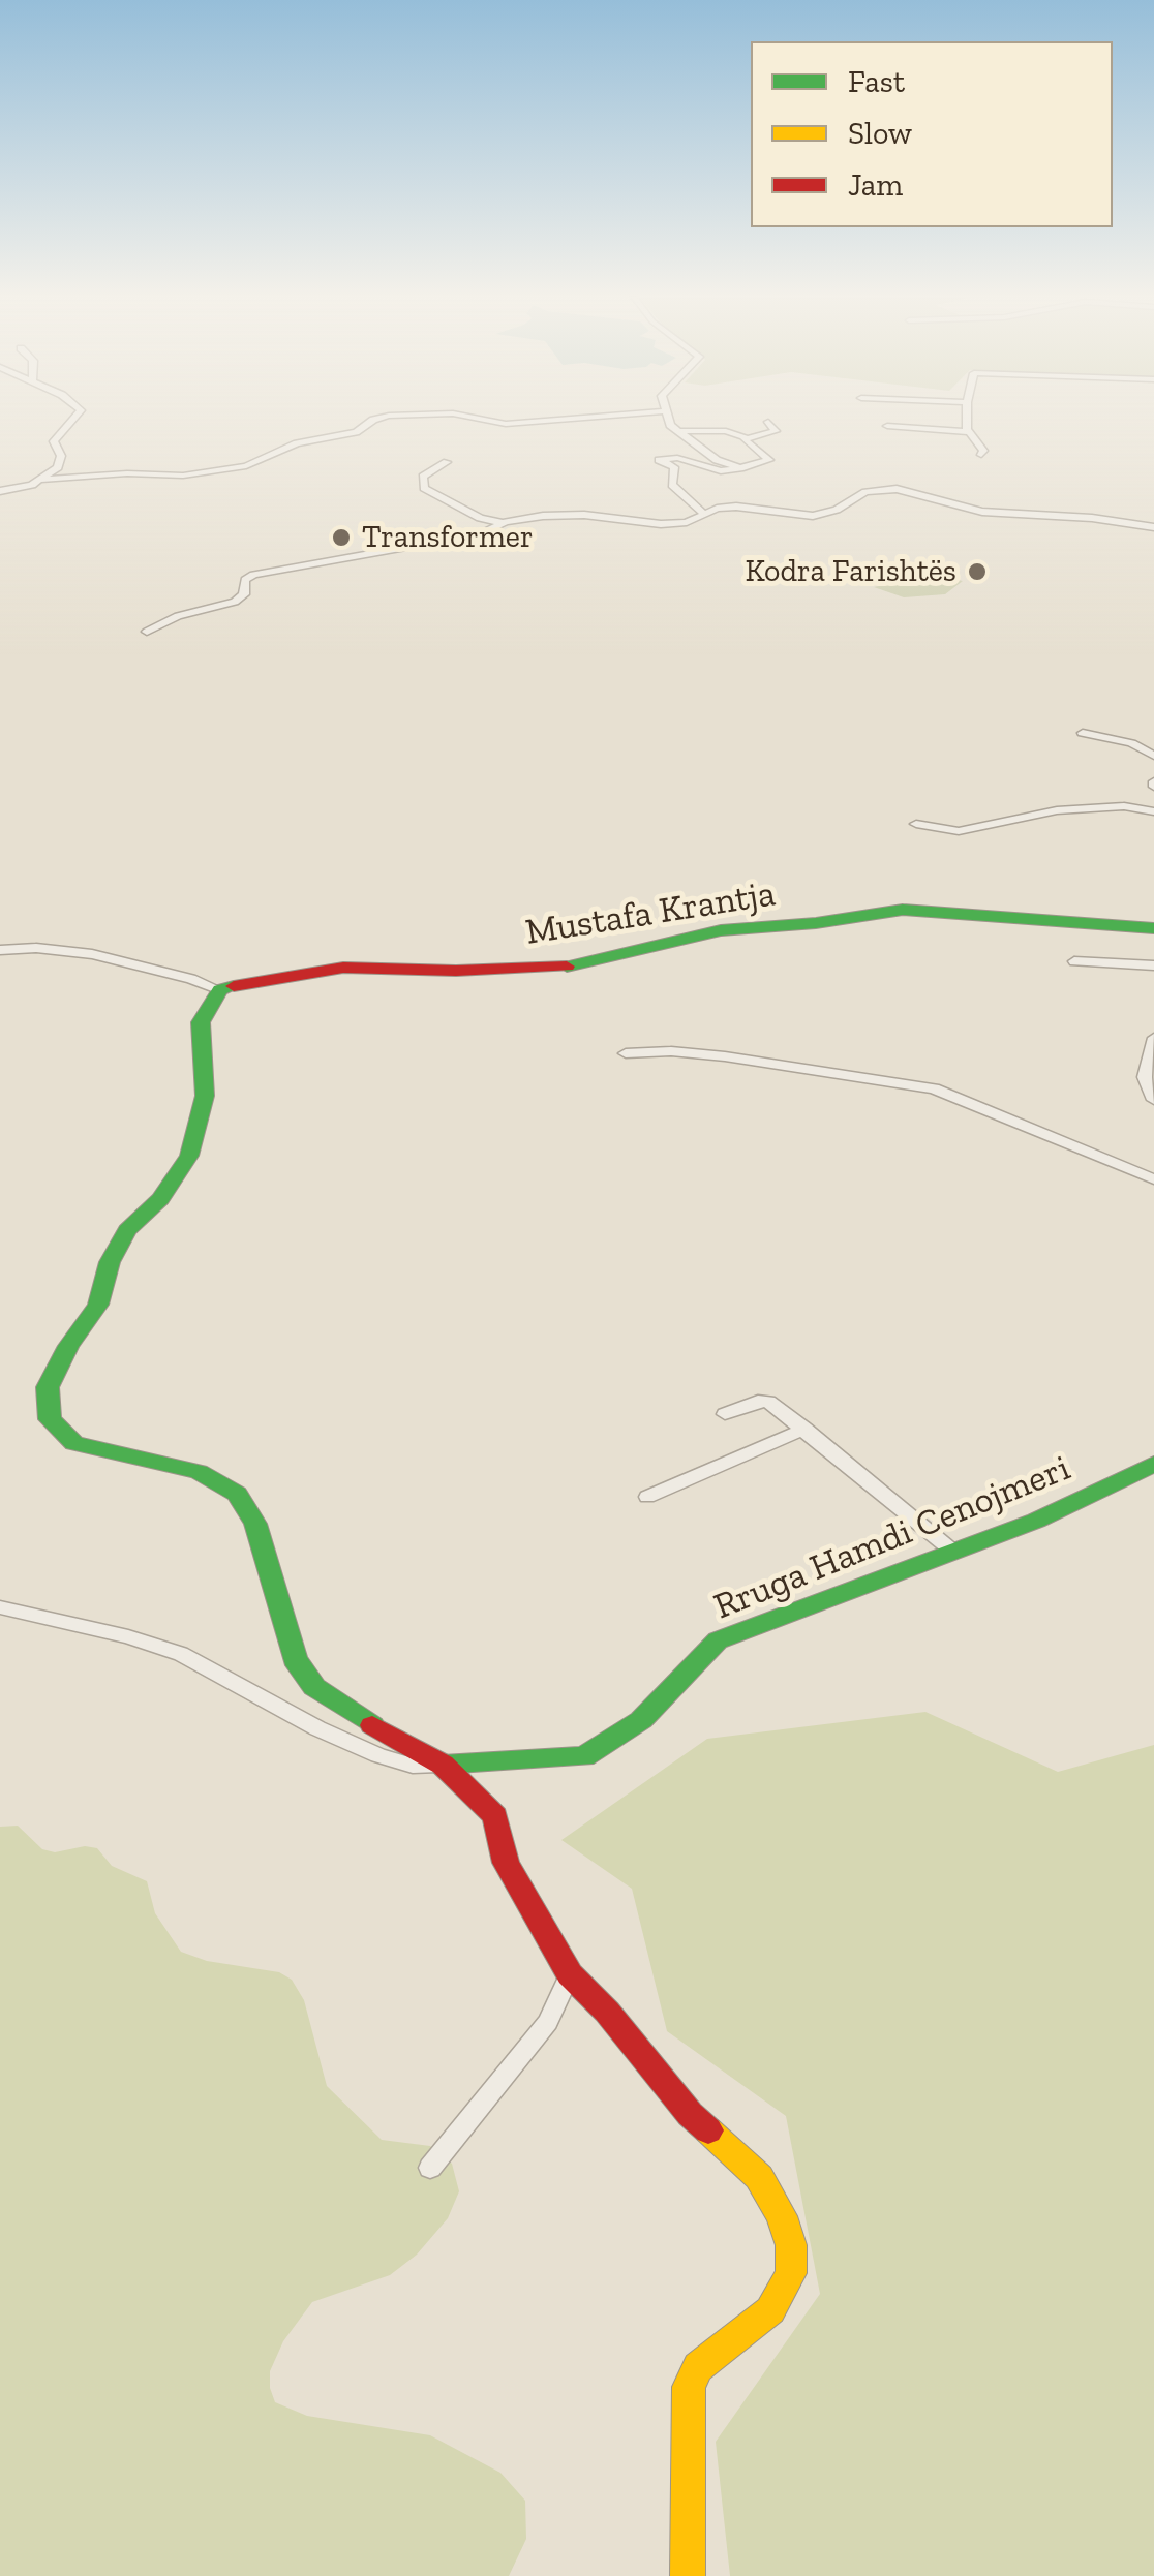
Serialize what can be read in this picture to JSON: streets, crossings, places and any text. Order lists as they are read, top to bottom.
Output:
{
  "streets": {
    "street": ["Mustafa Krantja", "Rruga Hamdi Cenojmeri"]
  },
  "places": ["Transformer", "Kodra Farishtës"],
  "legend": ["Fast", "Slow", "Jam"]
}
